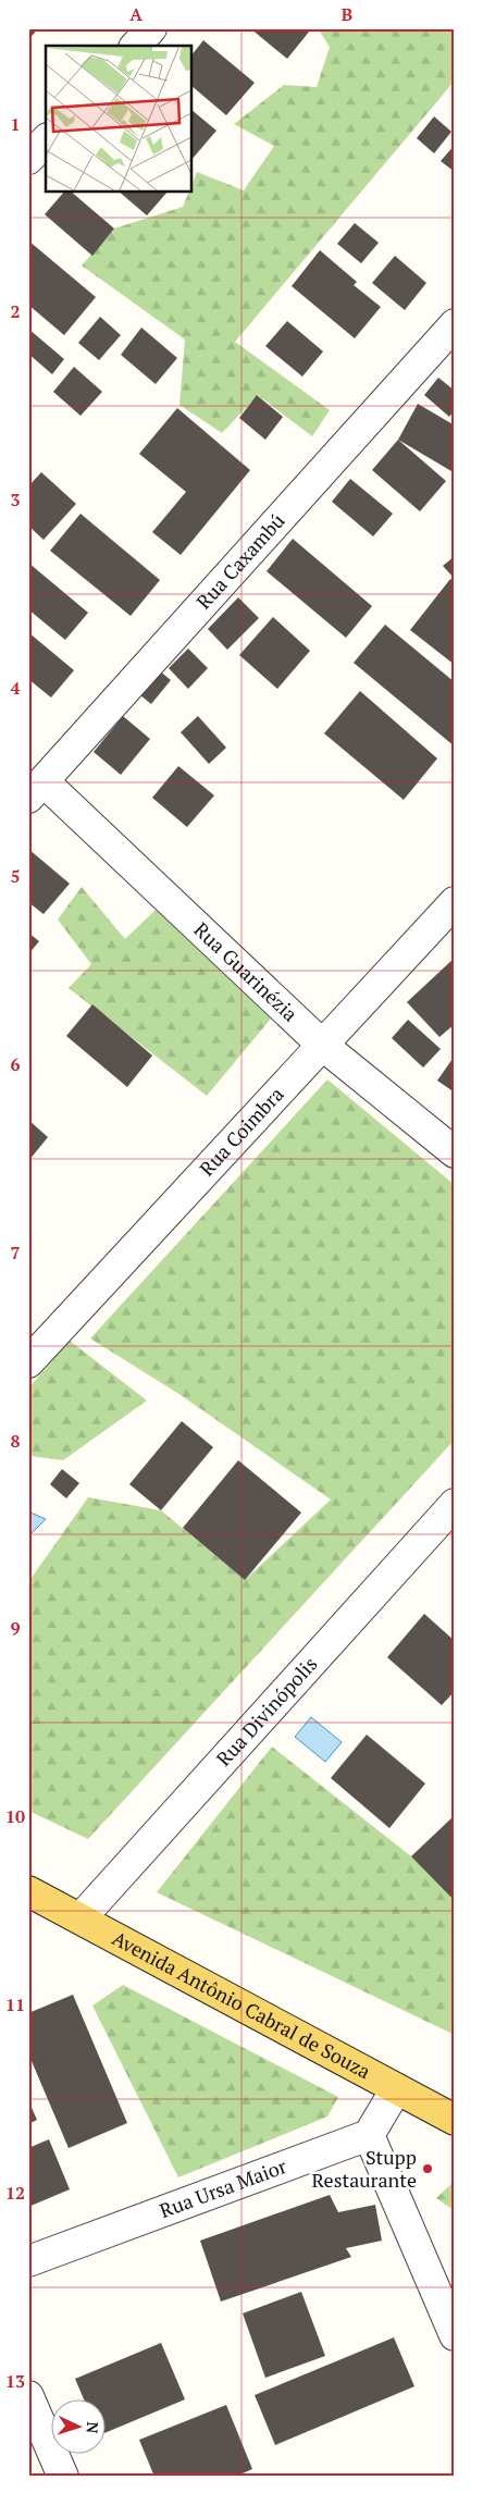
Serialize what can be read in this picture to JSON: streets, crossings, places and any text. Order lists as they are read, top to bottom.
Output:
{
  "streets": {
    "main road": ["Avenida Antônio Cabral de Souza"],
    "street": [
      "Rua Caxambú",
      "Rua Guarinézia",
      "Rua Coimbra",
      "Rua Divinópolis",
      "Rua Ursa Maior"
    ]
  },
  "crossings": [
    ["Rua Caxambú", "Rua Guarinézia"],
    ["Rua Guarinézia", "Rua Coimbra"],
    ["Rua Divinópolis", "Avenida Antônio Cabral de Souza"]
  ],
  "places": ["Stupp Restaurante"],
  "north": "right",
  "grid": {
    "columns": ["A", "B"],
    "rows": [
      "1",
      "2",
      "3",
      "4",
      "5",
      "6",
      "7",
      "8",
      "9",
      "10",
      "11",
      "12",
      "13"
    ]
  }
}
